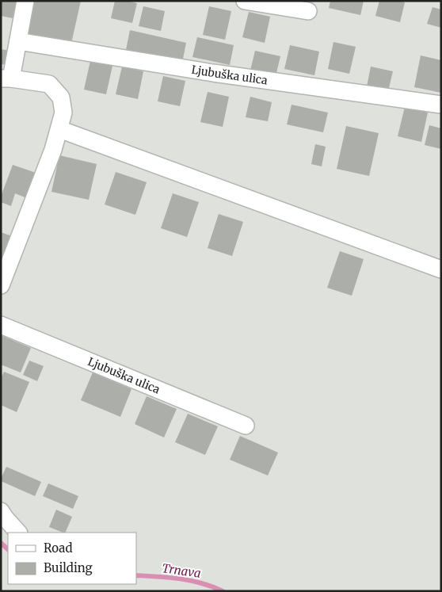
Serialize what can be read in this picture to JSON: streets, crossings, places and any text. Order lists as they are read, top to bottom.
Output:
{
  "streets": {
    "street": ["Ljubuška ulica"]
  },
  "water": ["Trnava"],
  "legend": ["Road", "Building"]
}
